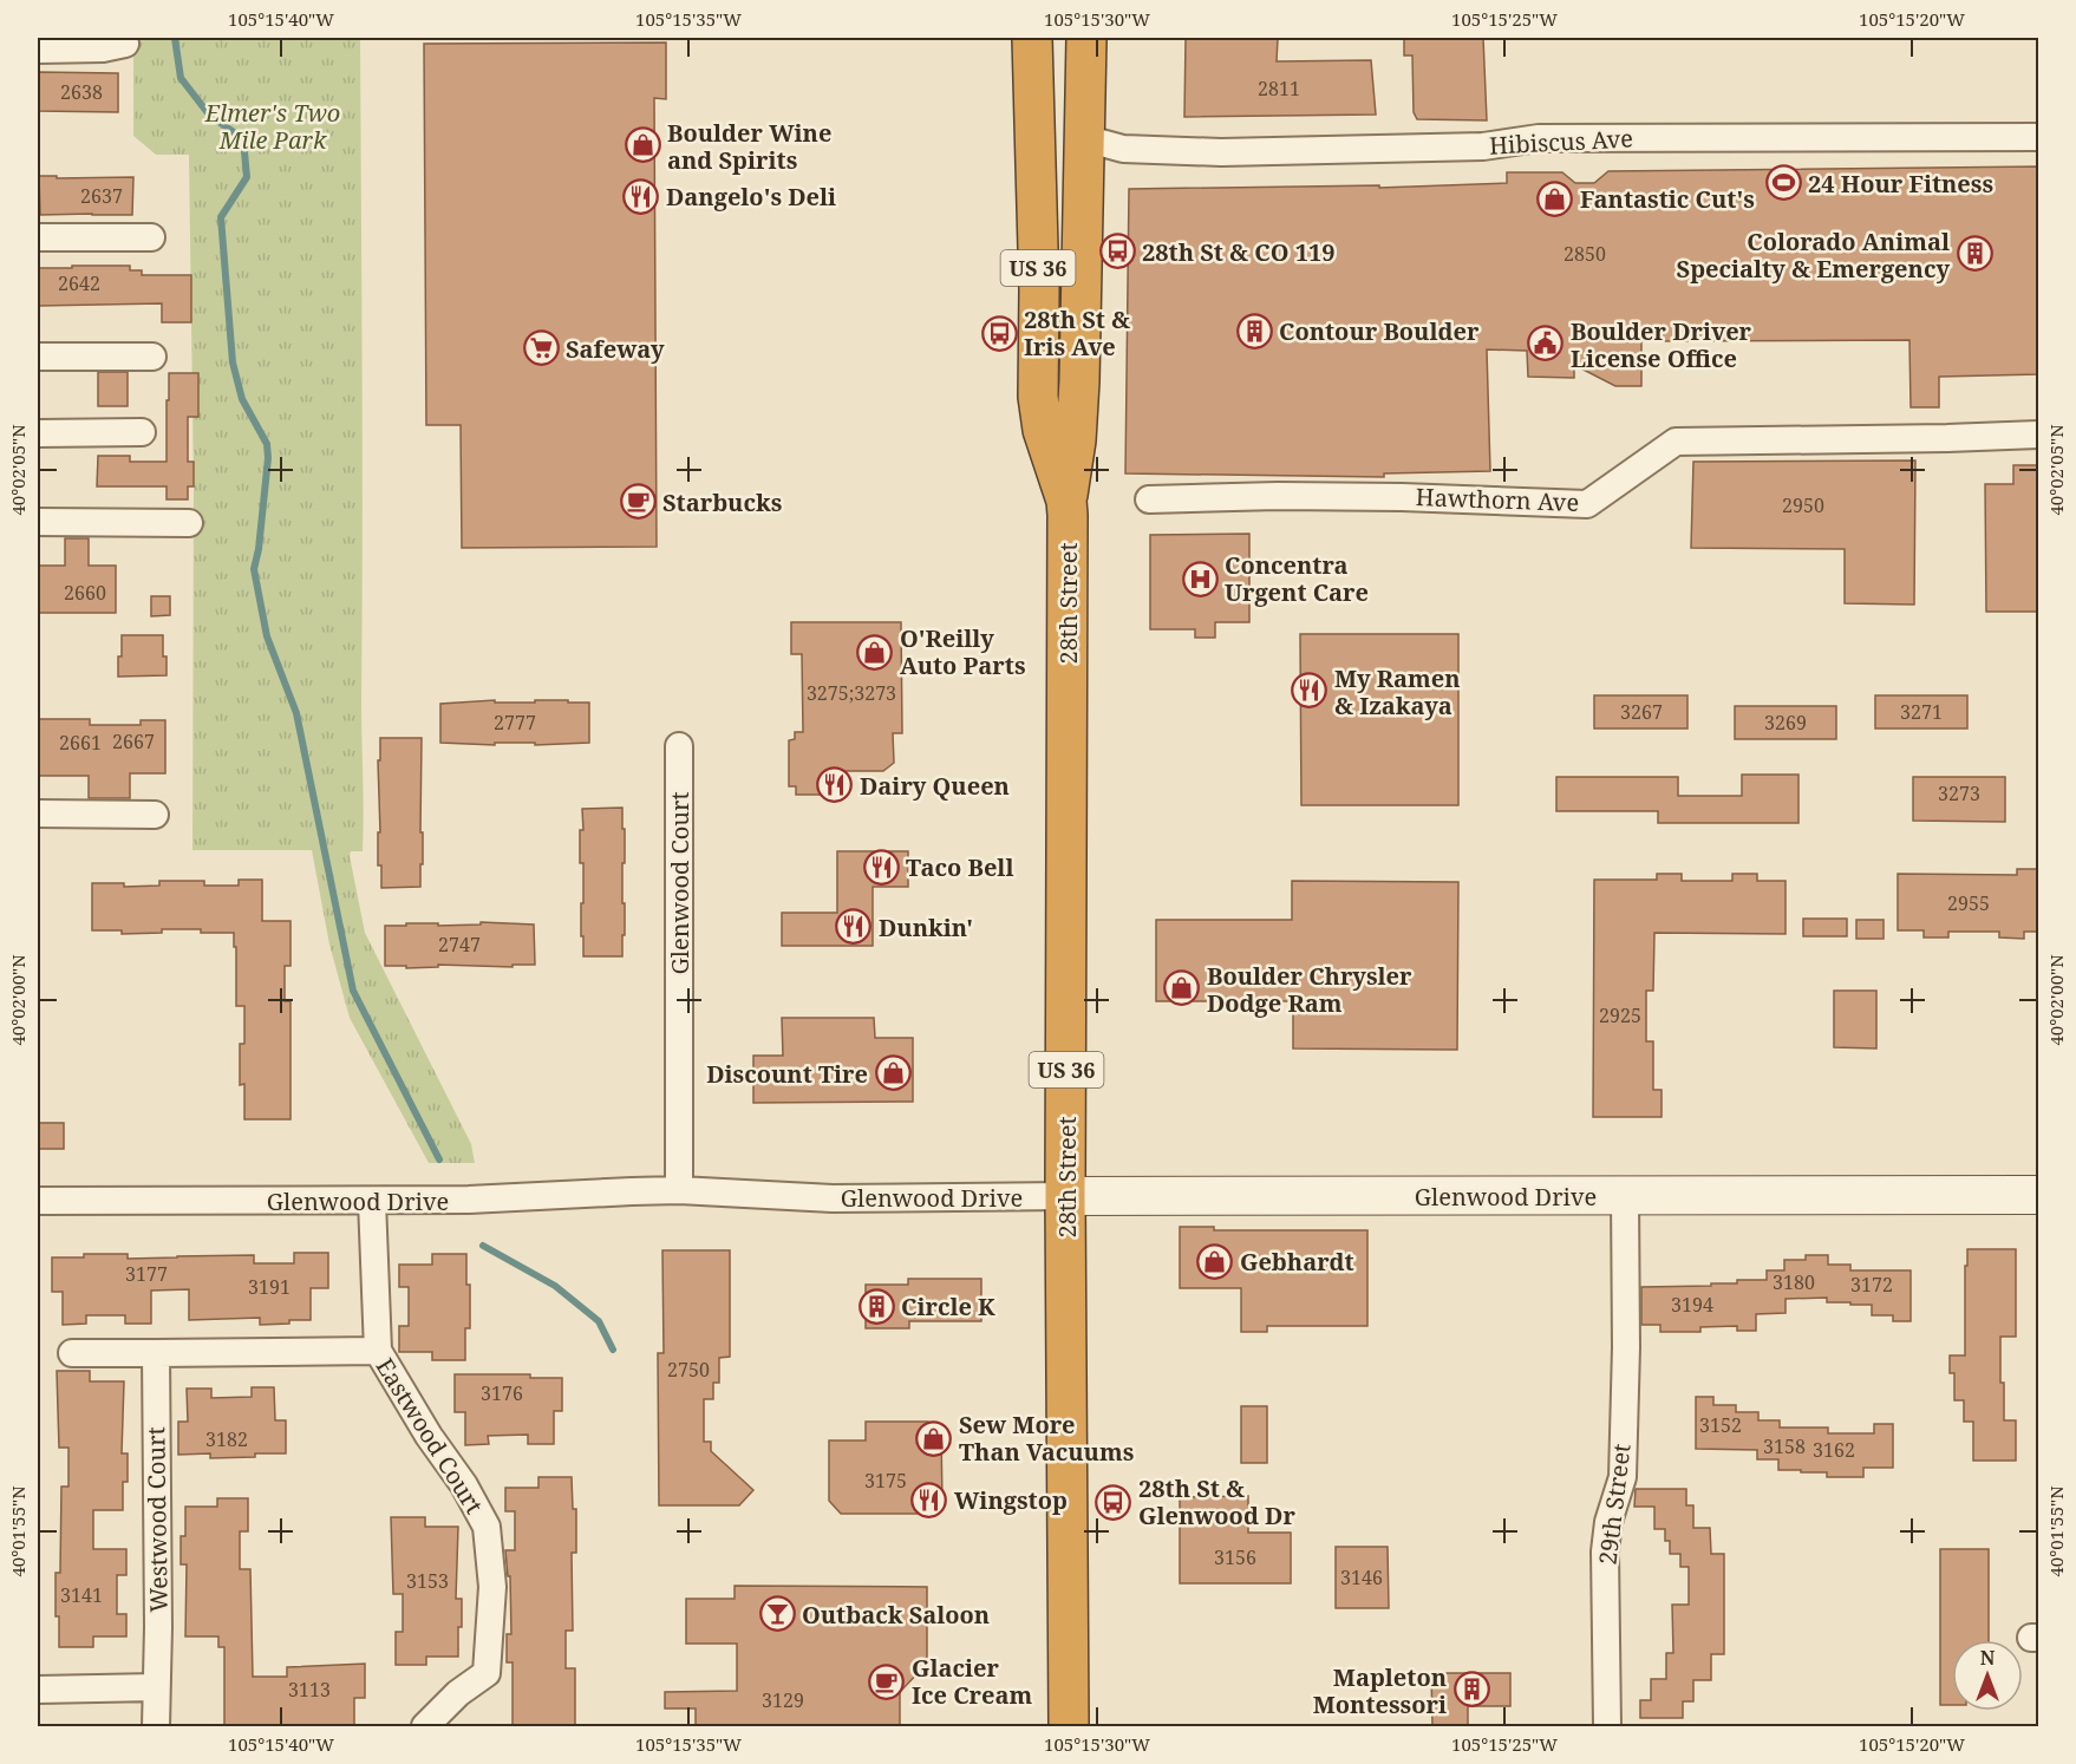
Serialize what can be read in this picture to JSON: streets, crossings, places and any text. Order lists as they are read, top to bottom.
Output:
{
  "streets": {
    "highway": ["US 36", "28th Street"],
    "street": [
      "Hibiscus Ave",
      "Hawthorn Ave",
      "Glenwood Court",
      "Glenwood Drive",
      "Eastwood Court",
      "29th Street",
      "Westwood Court"
    ]
  },
  "crossings": [
    ["Hibiscus Ave", "28th Street"],
    ["28th Street", "Glenwood Drive"],
    ["Glenwood Court", "Glenwood Drive"],
    ["Glenwood Drive", "Eastwood Court"],
    ["Glenwood Drive", "29th Street"]
  ],
  "parks": ["Elmer's Two Mile Park"],
  "places": {
    "shop": [
      "Boulder Wine and Spirits",
      "Fantastic Cut's",
      "O'Reilly Auto Parts",
      "Boulder Chrysler Dodge Ram",
      "Discount Tire",
      "Gebhardt",
      "Sew More Than Vacuums"
    ],
    "sports": ["24 Hour Fitness"],
    "restaurant": [
      "Dangelo's Deli",
      "My Ramen & Izakaya",
      "Dairy Queen",
      "Taco Bell",
      "Dunkin'",
      "Wingstop"
    ],
    "bus stop": ["28th St & CO 119", "28th St & Iris Ave", "28th St & Glenwood Dr"],
    "building": [
      "Colorado Animal Specialty & Emergency",
      "Contour Boulder",
      "Circle K",
      "Mapleton Montessori"
    ],
    "public building": ["Boulder Driver License Office"],
    "supermarket": ["Safeway"],
    "cafe": ["Starbucks", "Glacier Ice Cream"],
    "hospital": ["Concentra Urgent Care"],
    "bar": ["Outback Saloon"]
  },
  "house_numbers": [
    "2811",
    "2638",
    "2637",
    "2850",
    "2642",
    "2950",
    "2660",
    "3275;3273",
    "3267",
    "3271",
    "2777",
    "3269",
    "2667",
    "2661",
    "3273",
    "2955",
    "2747",
    "2925",
    "3177",
    "3180",
    "3172",
    "3191",
    "3194",
    "2750",
    "3176",
    "3152",
    "3182",
    "3158",
    "3162",
    "3175",
    "3156",
    "3146",
    "3153",
    "3141",
    "3113",
    "3129"
  ],
  "north": "top",
  "coordinates": [
    "105°15'40\"W",
    "105°15'35\"W",
    "105°15'30\"W",
    "105°15'25\"W",
    "105°15'20\"W",
    "40°02'05\"N",
    "40°02'00\"N",
    "40°01'55\"N"
  ]
}
